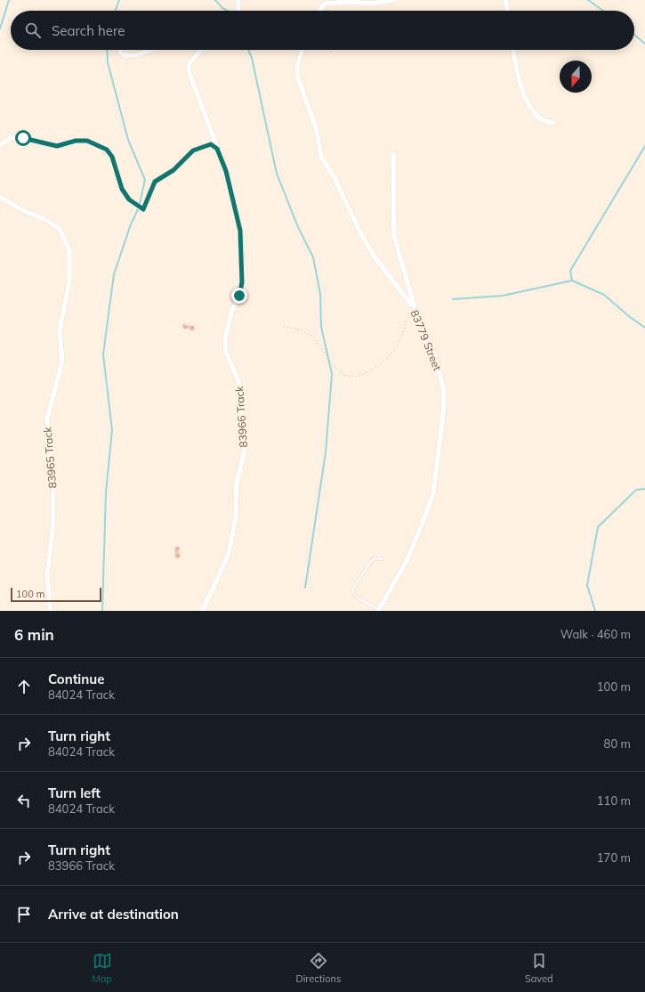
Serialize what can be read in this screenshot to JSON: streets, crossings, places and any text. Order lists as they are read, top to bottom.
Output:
{
  "streets": {
    "street": ["83779 Street", "83966 Track", "83965 Track"]
  },
  "scale_bar": "100 m",
  "north": "bottom",
  "page": {
    "search": "Search here",
    "scale": "100 m",
    "heading": ["6 min", "Walk · 460 m"],
    "list": [
      ["Continue", "84024 Track", "100 m"],
      ["Turn right", "84024 Track", "80 m"],
      ["Turn left", "84024 Track", "110 m"],
      ["Turn right", "83966 Track", "170 m"],
      "Arrive at destination"
    ],
    "nav": ["Map", "Directions", "Saved"]
  }
}
